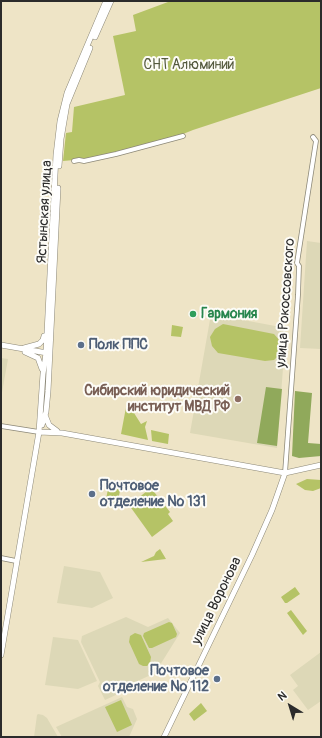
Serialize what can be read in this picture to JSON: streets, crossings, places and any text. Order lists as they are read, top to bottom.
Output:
{
  "streets": {
    "main road": ["Ястынская улица", "улица Воронова"],
    "street": ["улица Рокоссовского"]
  },
  "crossings": [
    ["улица Рокоссовского", "улица Воронова"]
  ],
  "parks": ["СНТ Алюминий"],
  "places": [
    "Гармония",
    "Полк ППС",
    "Сибирский юридический институт МВД РФ",
    "Почтовое отделение № 131",
    "Почтовое отделение № 112"
  ],
  "north": "top left"
}
